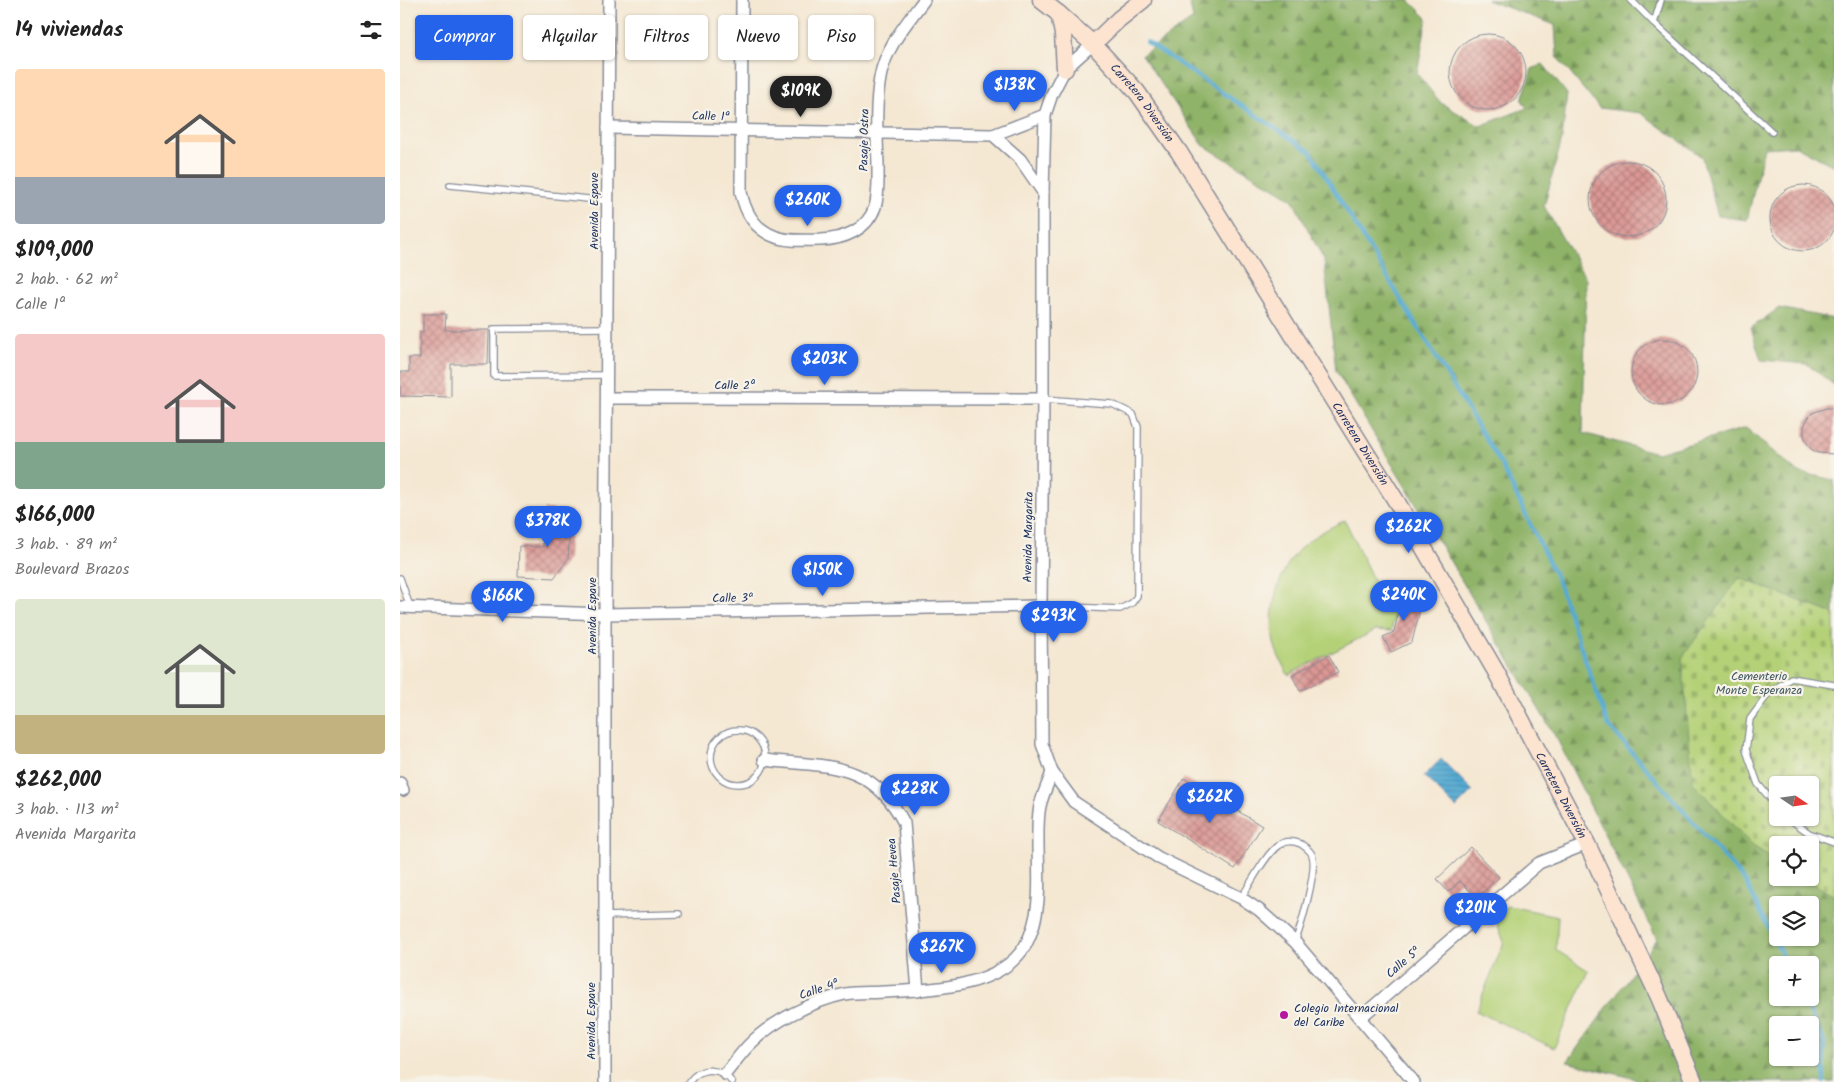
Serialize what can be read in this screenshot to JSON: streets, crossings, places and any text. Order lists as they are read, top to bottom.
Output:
{
  "streets": {
    "main road": ["Carretera Diversión"],
    "street": [
      "Calle 1ª",
      "Pasaje Ostra",
      "Avenida Espave",
      "Calle 2ª",
      "Avenida Margarita",
      "Calle 3ª",
      "Pasaje Hevea",
      "Calle 5ª",
      "Calle 4ª"
    ]
  },
  "crossings": [
    ["Carretera Diversión", "Avenida Margarita"],
    ["Carretera Diversión", "Calle 5ª"],
    ["Calle 1ª", "Pasaje Ostra"],
    ["Calle 1ª", "Avenida Espave"],
    ["Avenida Espave", "Calle 2ª"],
    ["Avenida Espave", "Calle 3ª"],
    ["Calle 2ª", "Avenida Margarita"],
    ["Avenida Margarita", "Calle 3ª"],
    ["Avenida Margarita", "Calle 5ª"],
    ["Avenida Margarita", "Calle 4ª"],
    ["Pasaje Hevea", "Calle 4ª"]
  ],
  "parks": ["Cementerio Monte Esperanza"],
  "places": ["Colegio Internacional del Caribe"],
  "north": "right",
  "page": {
    "heading": "14 viviendas",
    "chip": [
      "Comprar",
      "Alquilar",
      "Filtros",
      "Nuevo",
      "Piso"
    ],
    "list": [
      {
        "name": "$109,000",
        "note": "2 hab. · 62 m² · Calle 1ª"
      },
      {
        "name": "$166,000",
        "note": "3 hab. · 89 m² · Boulevard Brazos"
      },
      {
        "name": "$262,000",
        "note": "3 hab. · 113 m² · Avenida Margarita"
      }
    ],
    "price": [
      "$138K",
      "$109K",
      "$260K",
      "$203K",
      "$378K",
      "$262K",
      "$150K",
      "$240K",
      "$166K",
      "$293K",
      "$228K",
      "$262K",
      "$201K",
      "$267K"
    ],
    "map_buttons": ["+", "−"]
  }
}
